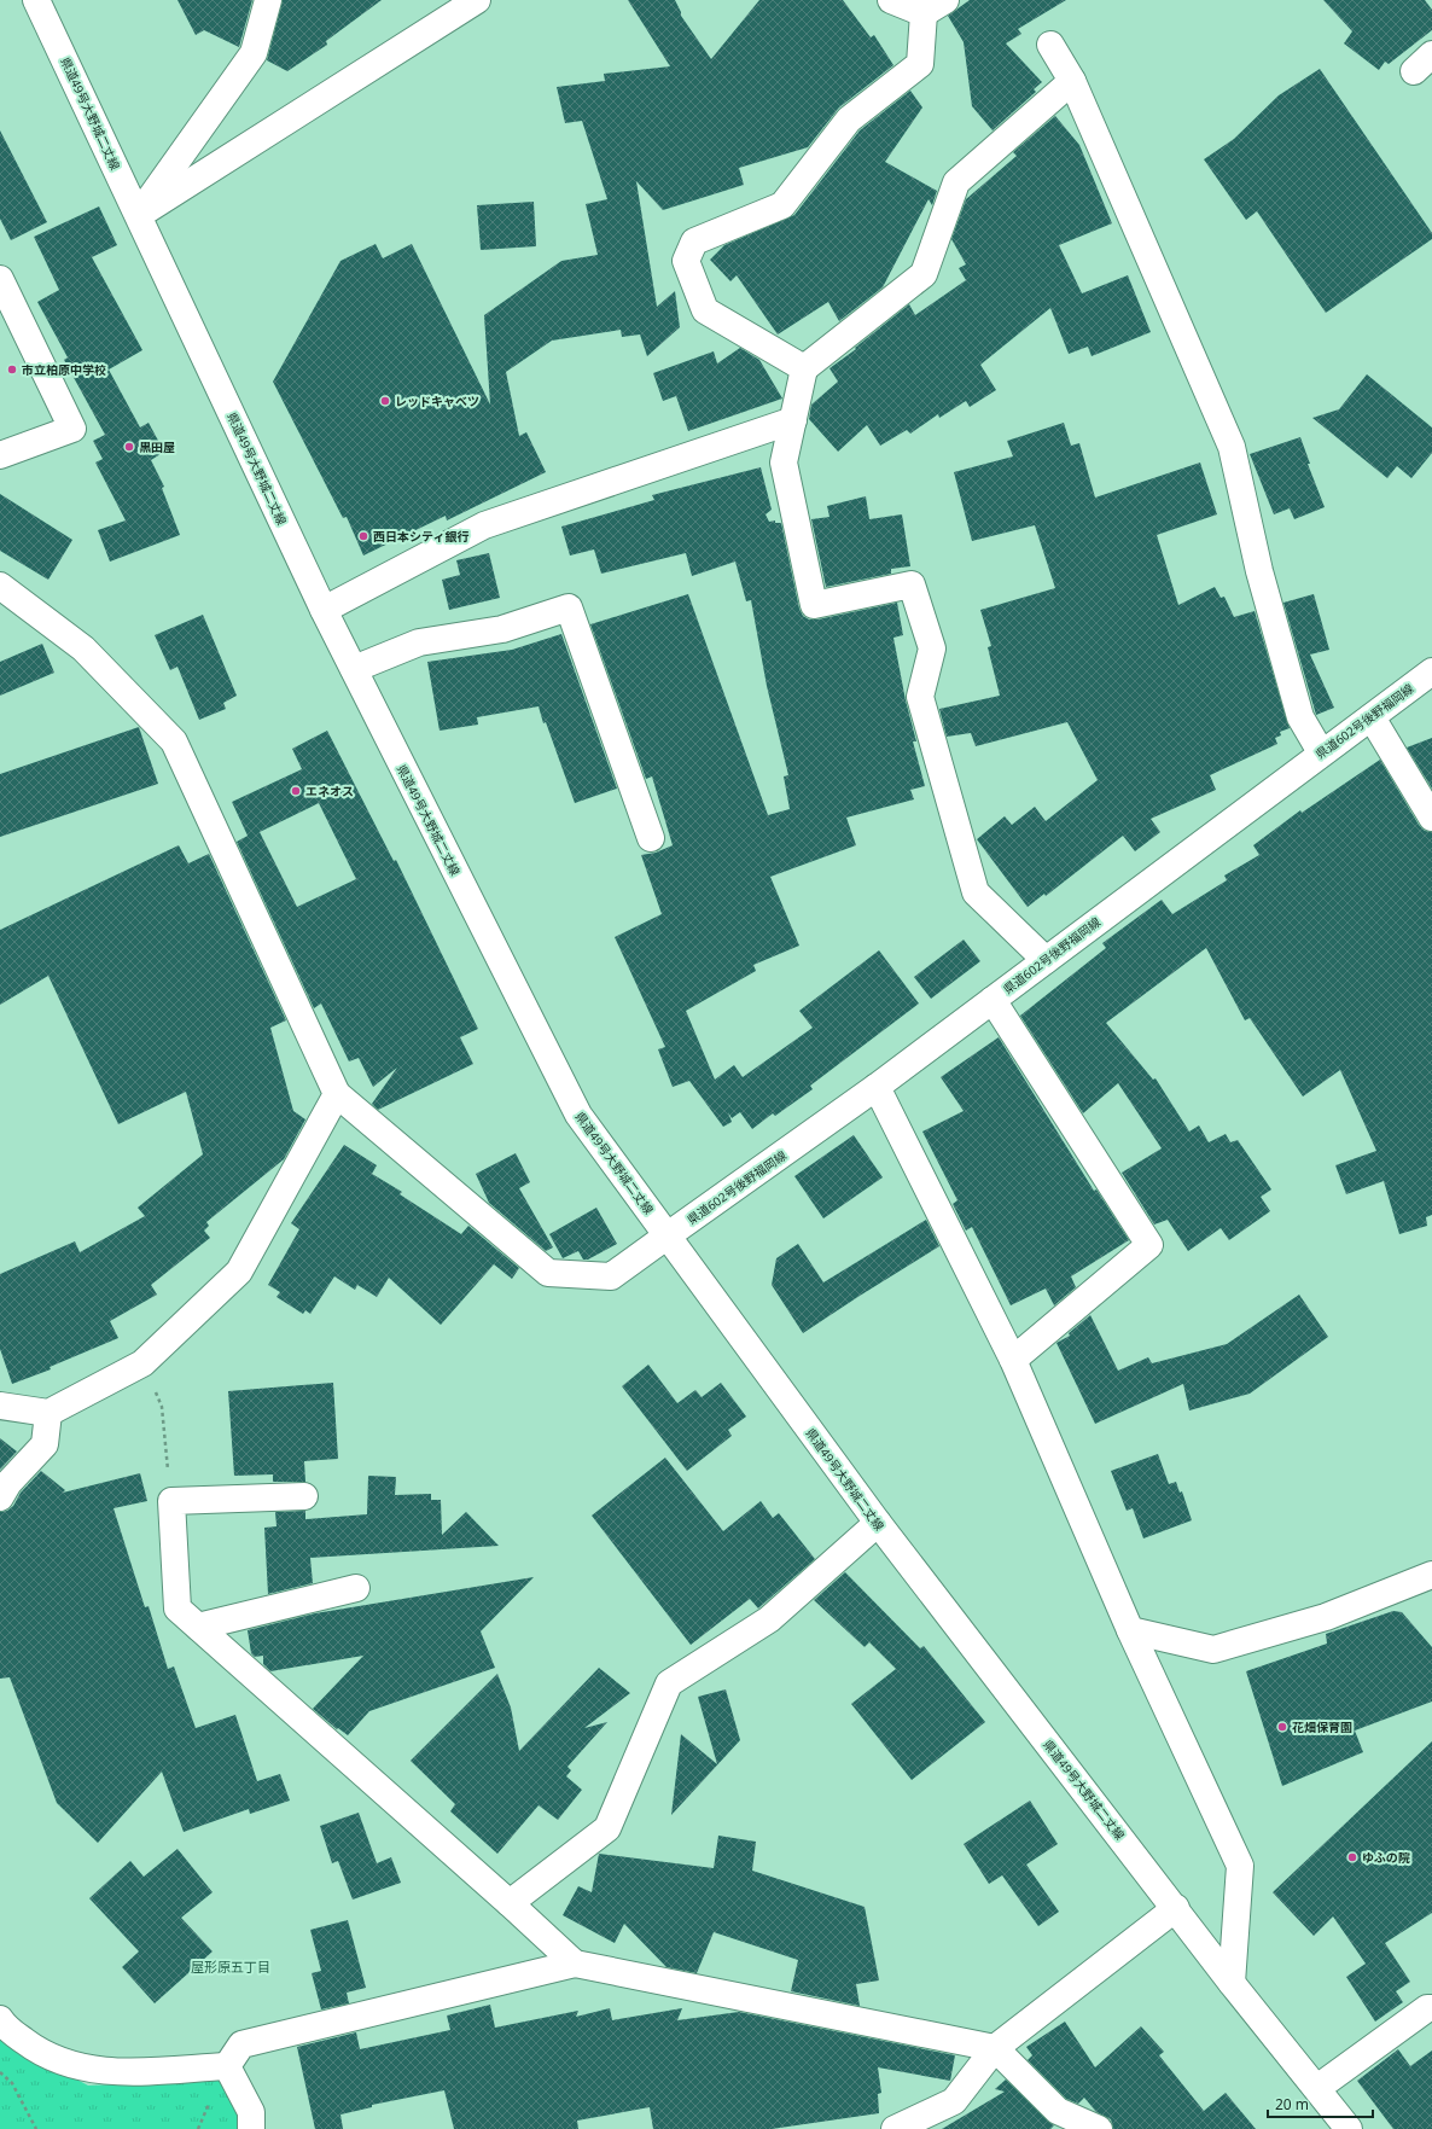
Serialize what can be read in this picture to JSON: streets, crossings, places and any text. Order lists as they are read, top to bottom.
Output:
{
  "streets": {
    "street": ["県道49号大野城二丈線", "県道602号後野福岡線"]
  },
  "crossings": [
    ["県道49号大野城二丈線", "県道602号後野福岡線"]
  ],
  "districts": ["屋形原五丁目"],
  "places": [
    "市立柏原中学校",
    "レッドキャベツ",
    "黒田屋",
    "西日本シティ銀行",
    "エネオス",
    "花畑保育園",
    "ゆふの院"
  ],
  "scale_bar": "20 m"
}
